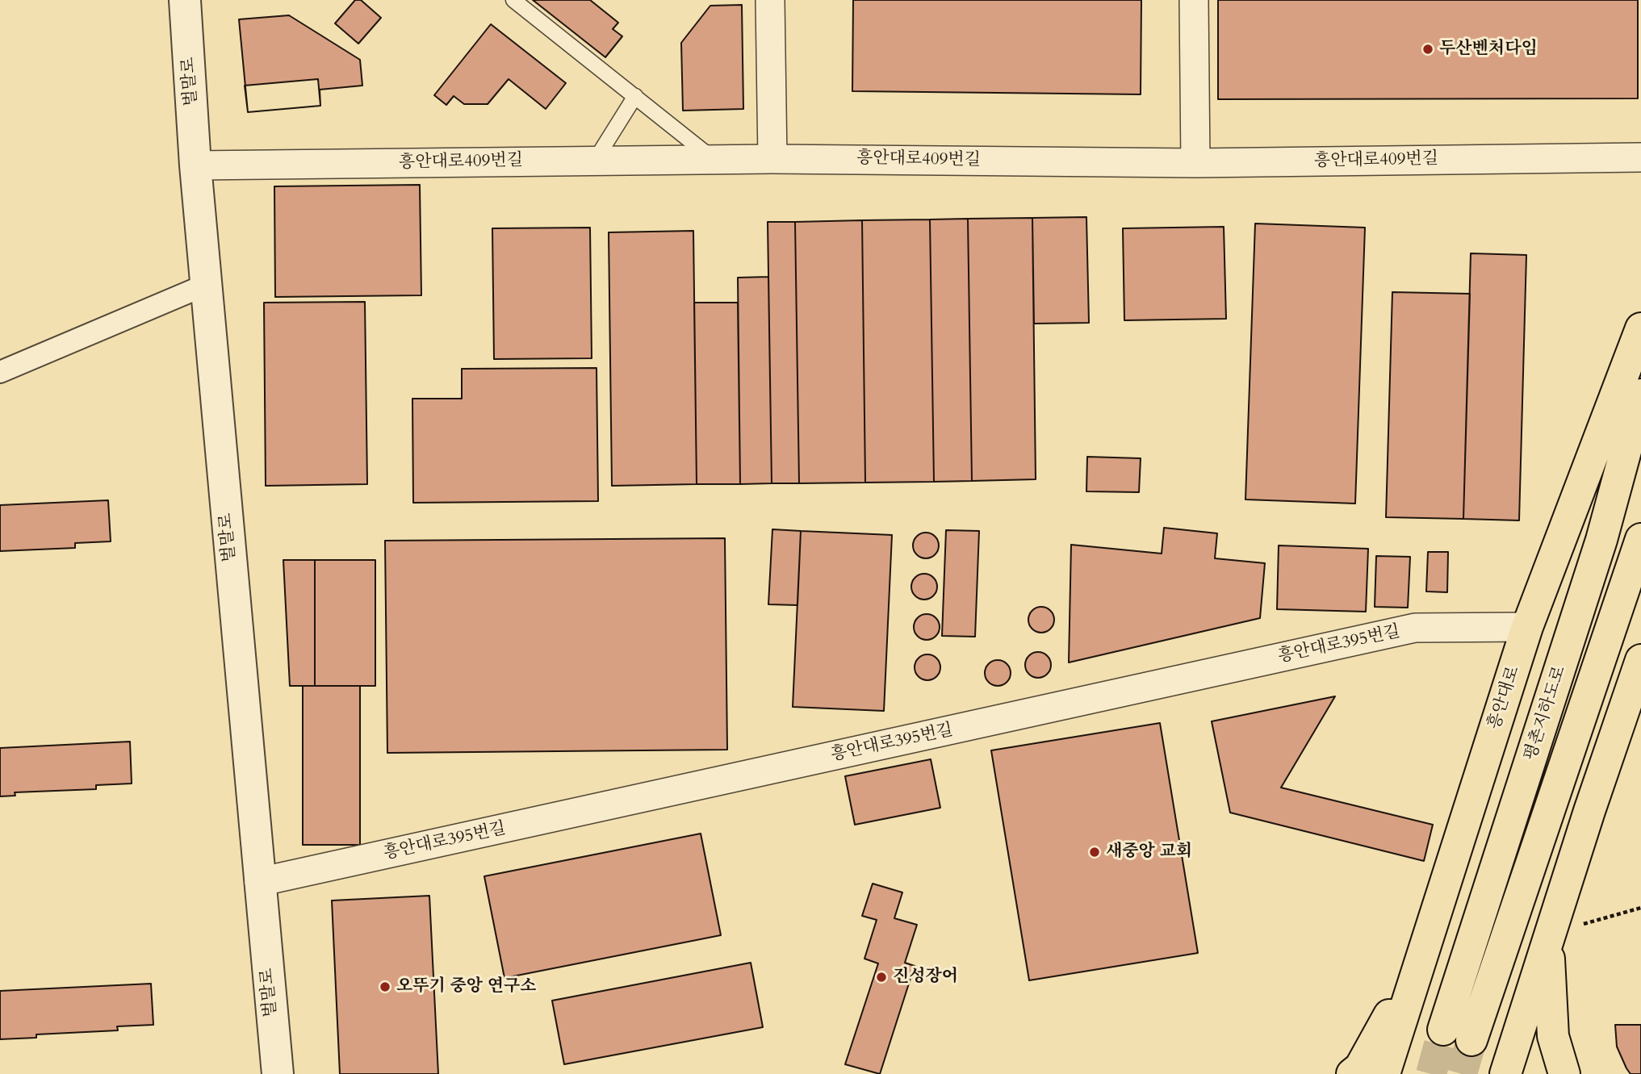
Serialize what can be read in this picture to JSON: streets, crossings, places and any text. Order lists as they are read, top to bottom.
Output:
{
  "streets": {
    "main road": ["흥안대로", "평촌지하도로"],
    "street": ["벌말로", "흥안대로409번길", "흥안대로395번길"]
  },
  "crossings": [
    ["벌말로", "흥안대로409번길"],
    ["벌말로", "흥안대로395번길"],
    ["흥안대로395번길", "흥안대로"]
  ],
  "places": [
    "두산벤처다임",
    "새중앙 교회",
    "진성장어",
    "오뚜기 중앙 연구소"
  ]
}
